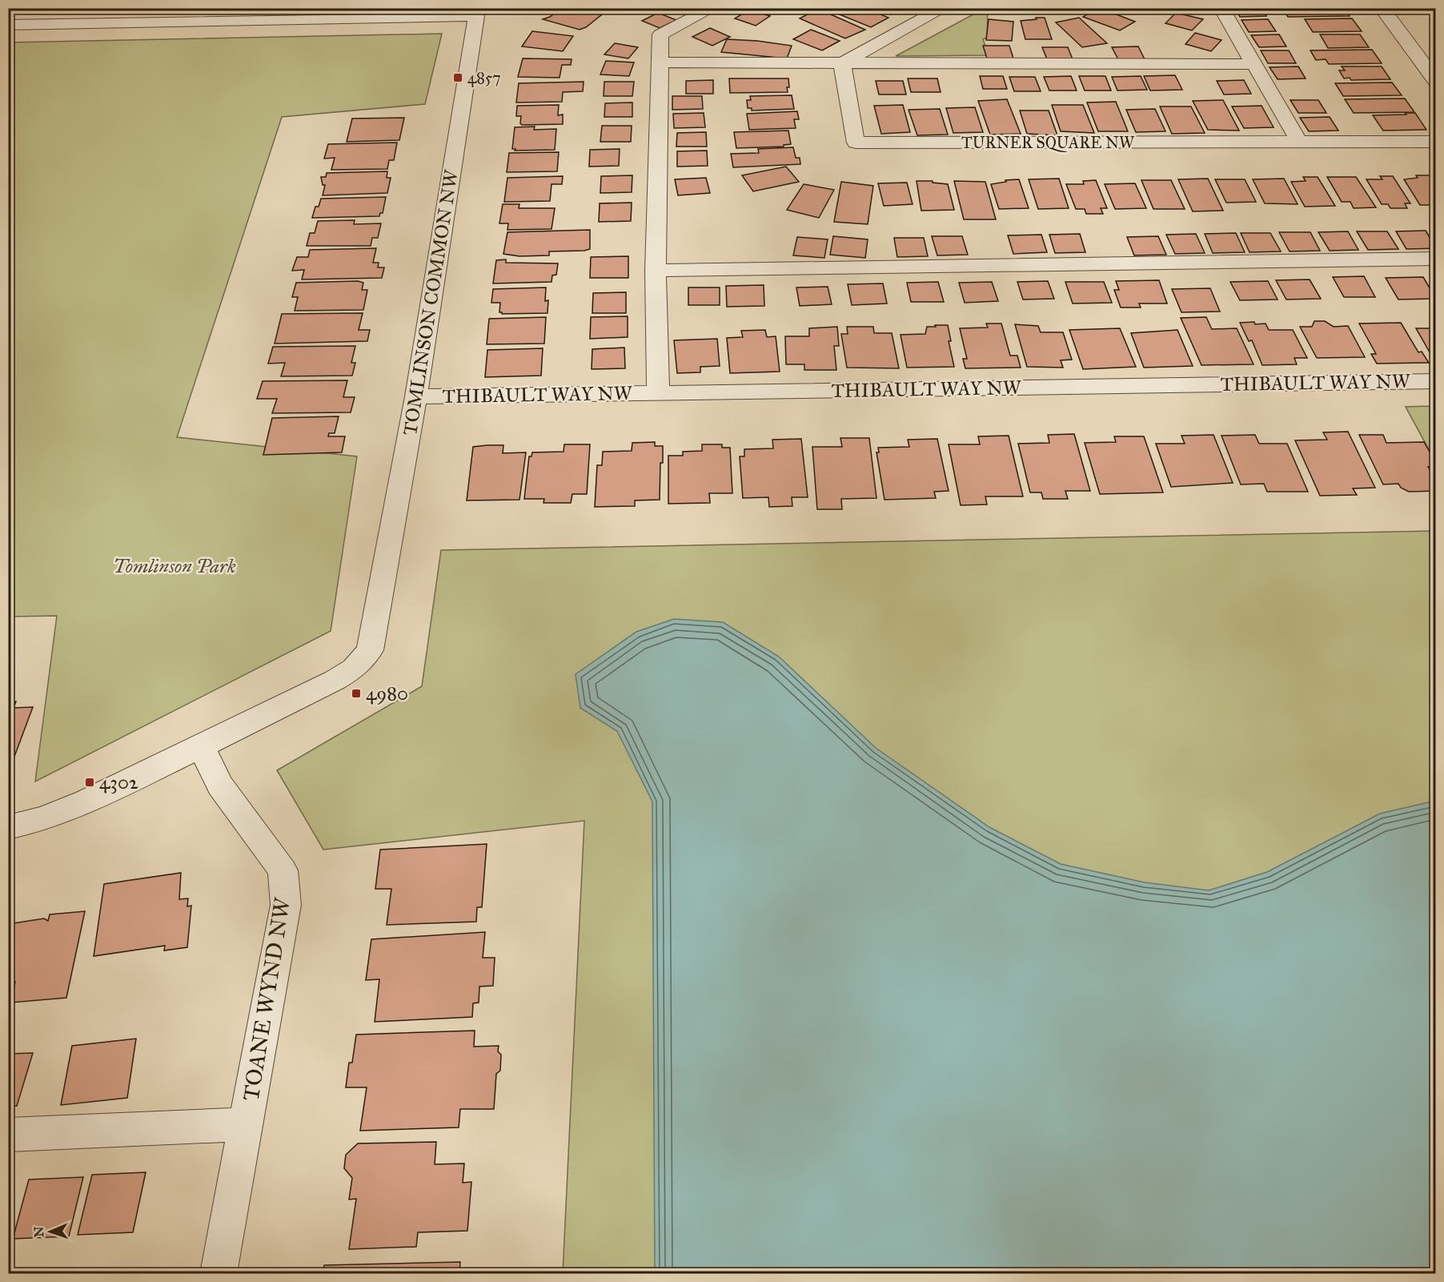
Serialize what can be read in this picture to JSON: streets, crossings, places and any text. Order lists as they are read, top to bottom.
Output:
{
  "streets": {
    "street": [
      "TURNER SQUARE NW",
      "TOMLINSON COMMON NW",
      "THIBAULT WAY NW",
      "TOANE WYND NW"
    ]
  },
  "crossings": [
    ["TOMLINSON COMMON NW", "THIBAULT WAY NW"],
    ["TOMLINSON COMMON NW", "TOANE WYND NW"]
  ],
  "parks": ["Tomlinson Park"],
  "places": {
    "transit": ["4857", "4980", "4302"]
  },
  "north": "left"
}
